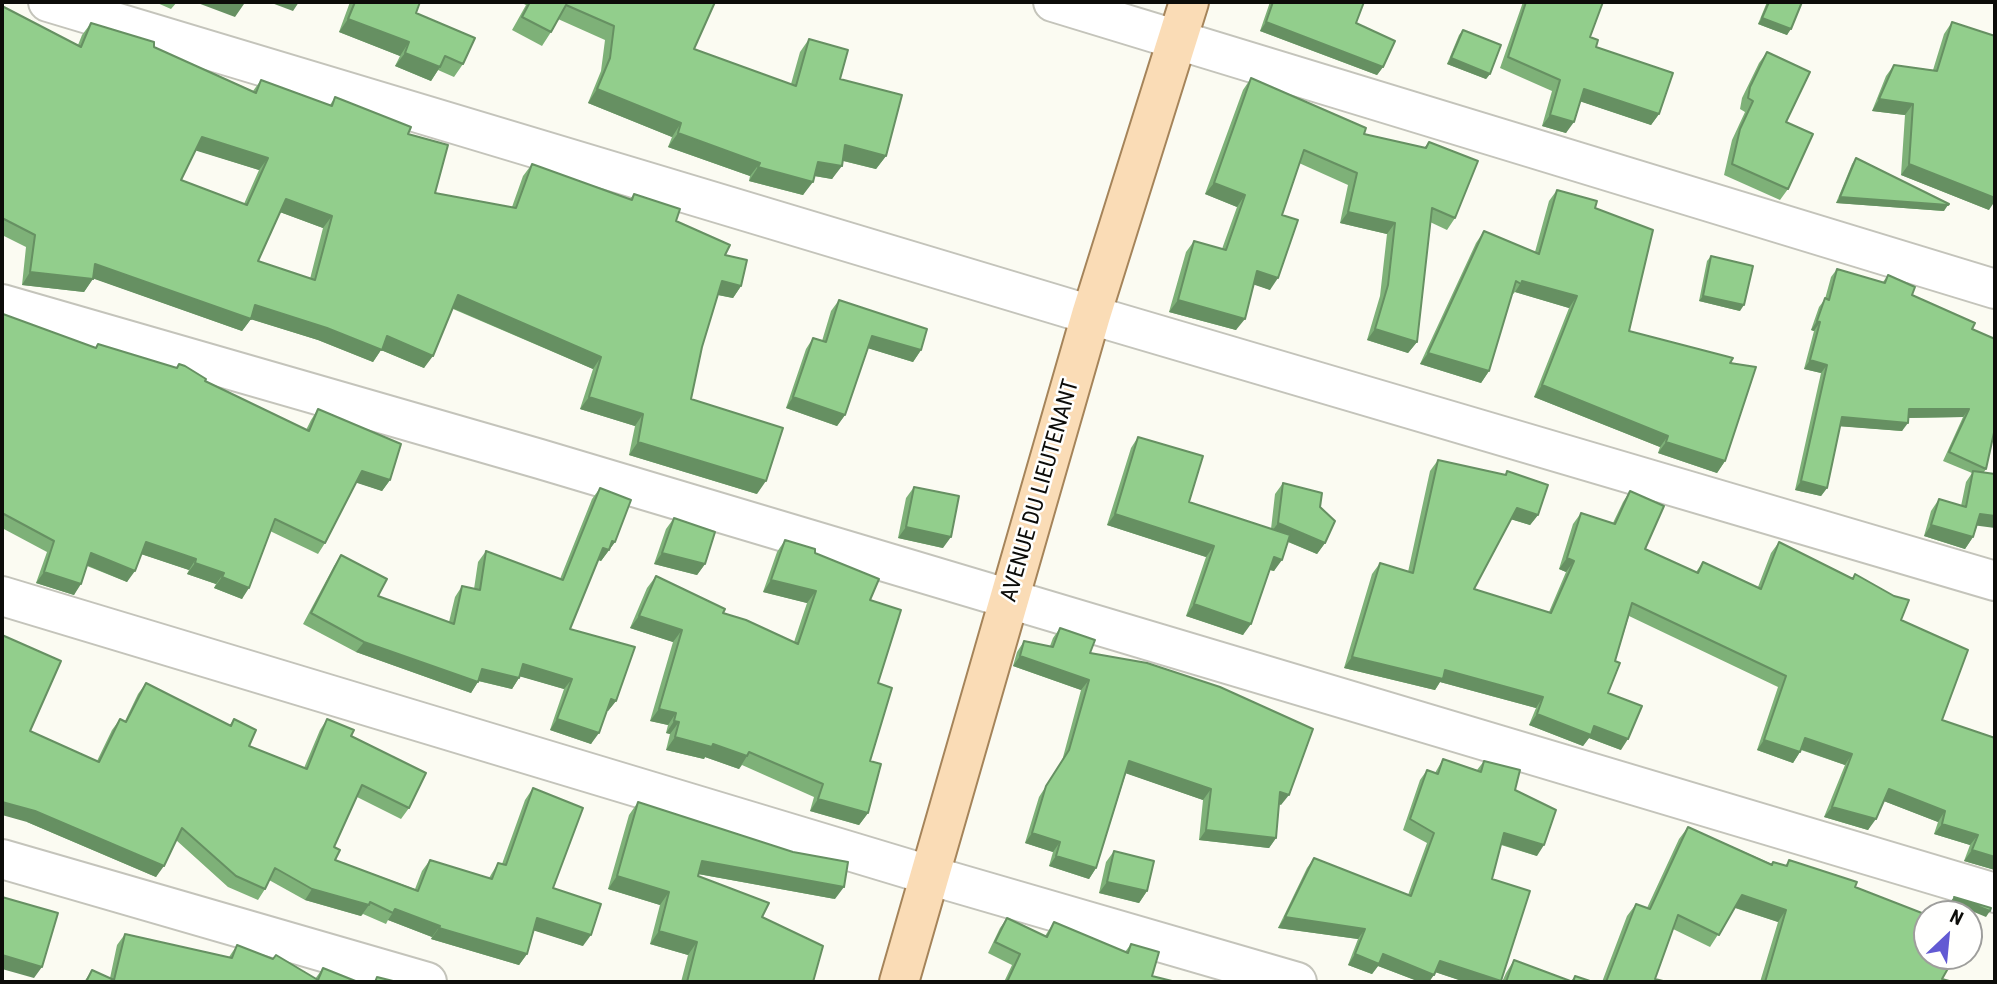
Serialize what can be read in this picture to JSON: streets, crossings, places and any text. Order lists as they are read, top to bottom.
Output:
{
  "streets": {
    "main road": ["AVENUE DU LIEUTENANT"]
  },
  "north": "top right"
}
